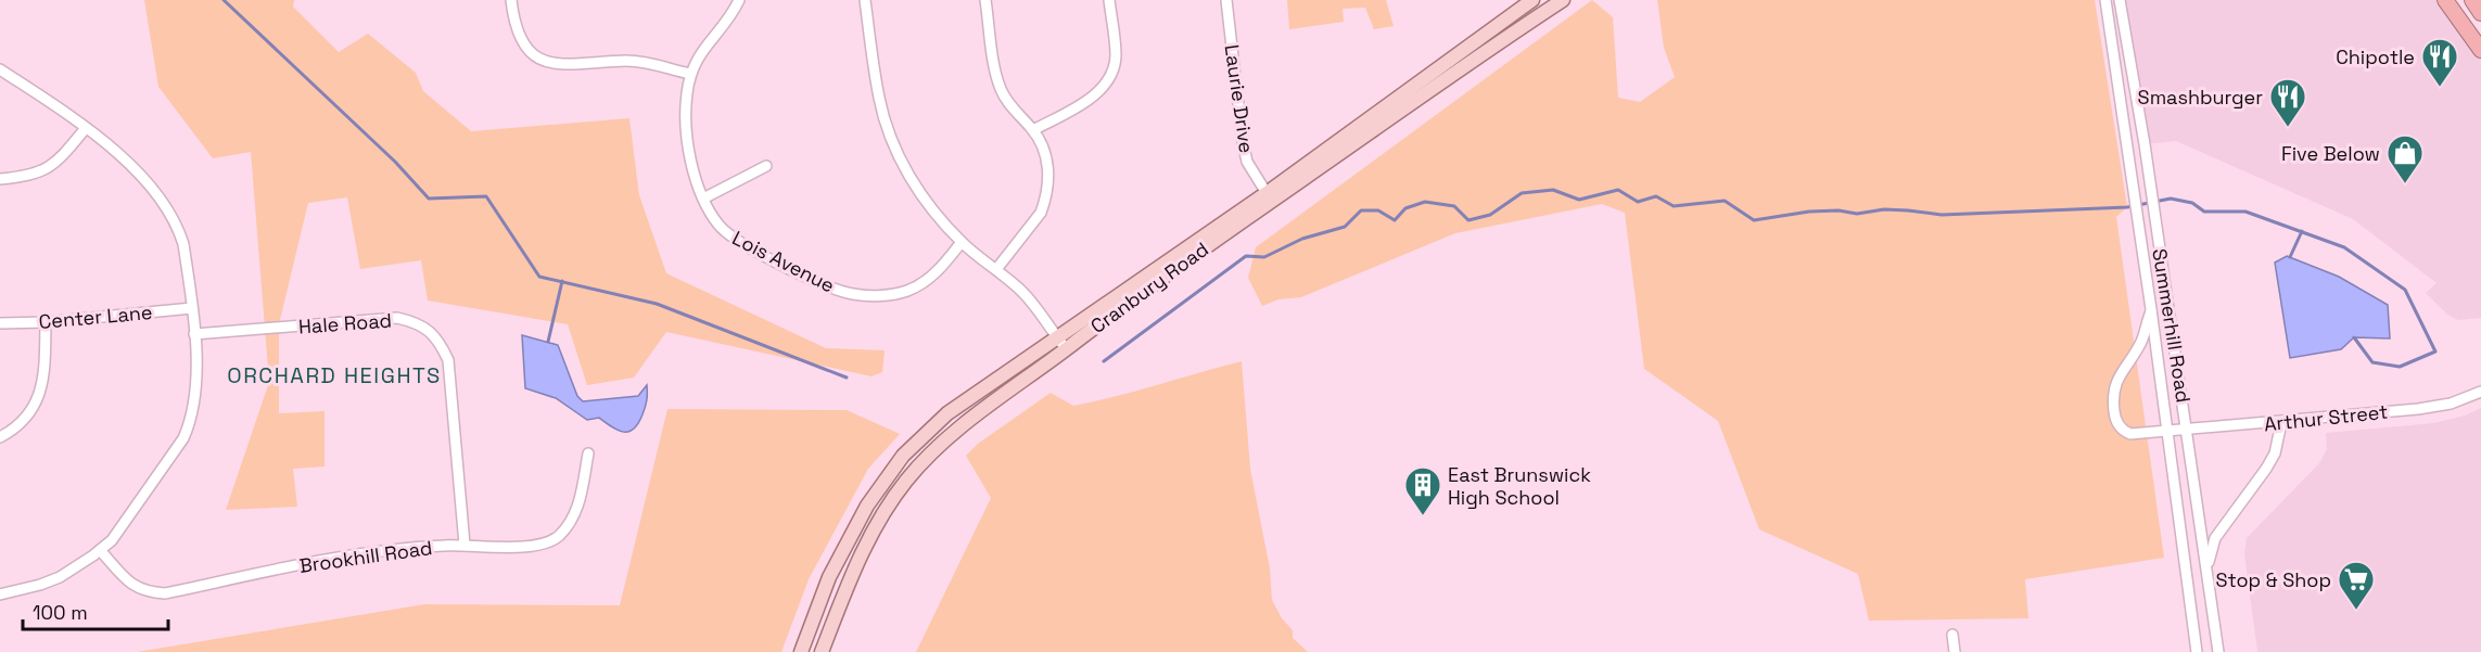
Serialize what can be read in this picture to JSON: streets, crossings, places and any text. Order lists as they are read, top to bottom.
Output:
{
  "streets": {
    "main road": ["Cranbury Road"],
    "street": [
      "Laurie Drive",
      "Lois Avenue",
      "Center Lane",
      "Hale Road",
      "Summerhill Road",
      "Arthur Street",
      "Brookhill Road"
    ]
  },
  "crossings": [
    ["Laurie Drive", "Cranbury Road"],
    ["Hale Road", "Brookhill Road"],
    ["Summerhill Road", "Arthur Street"]
  ],
  "districts": ["ORCHARD HEIGHTS"],
  "places": {
    "restaurant": ["Chipotle", "Smashburger"],
    "shop": ["Five Below"],
    "building": ["East Brunswick High School"],
    "supermarket": ["Stop & Shop"]
  },
  "scale_bar": "100 m"
}
